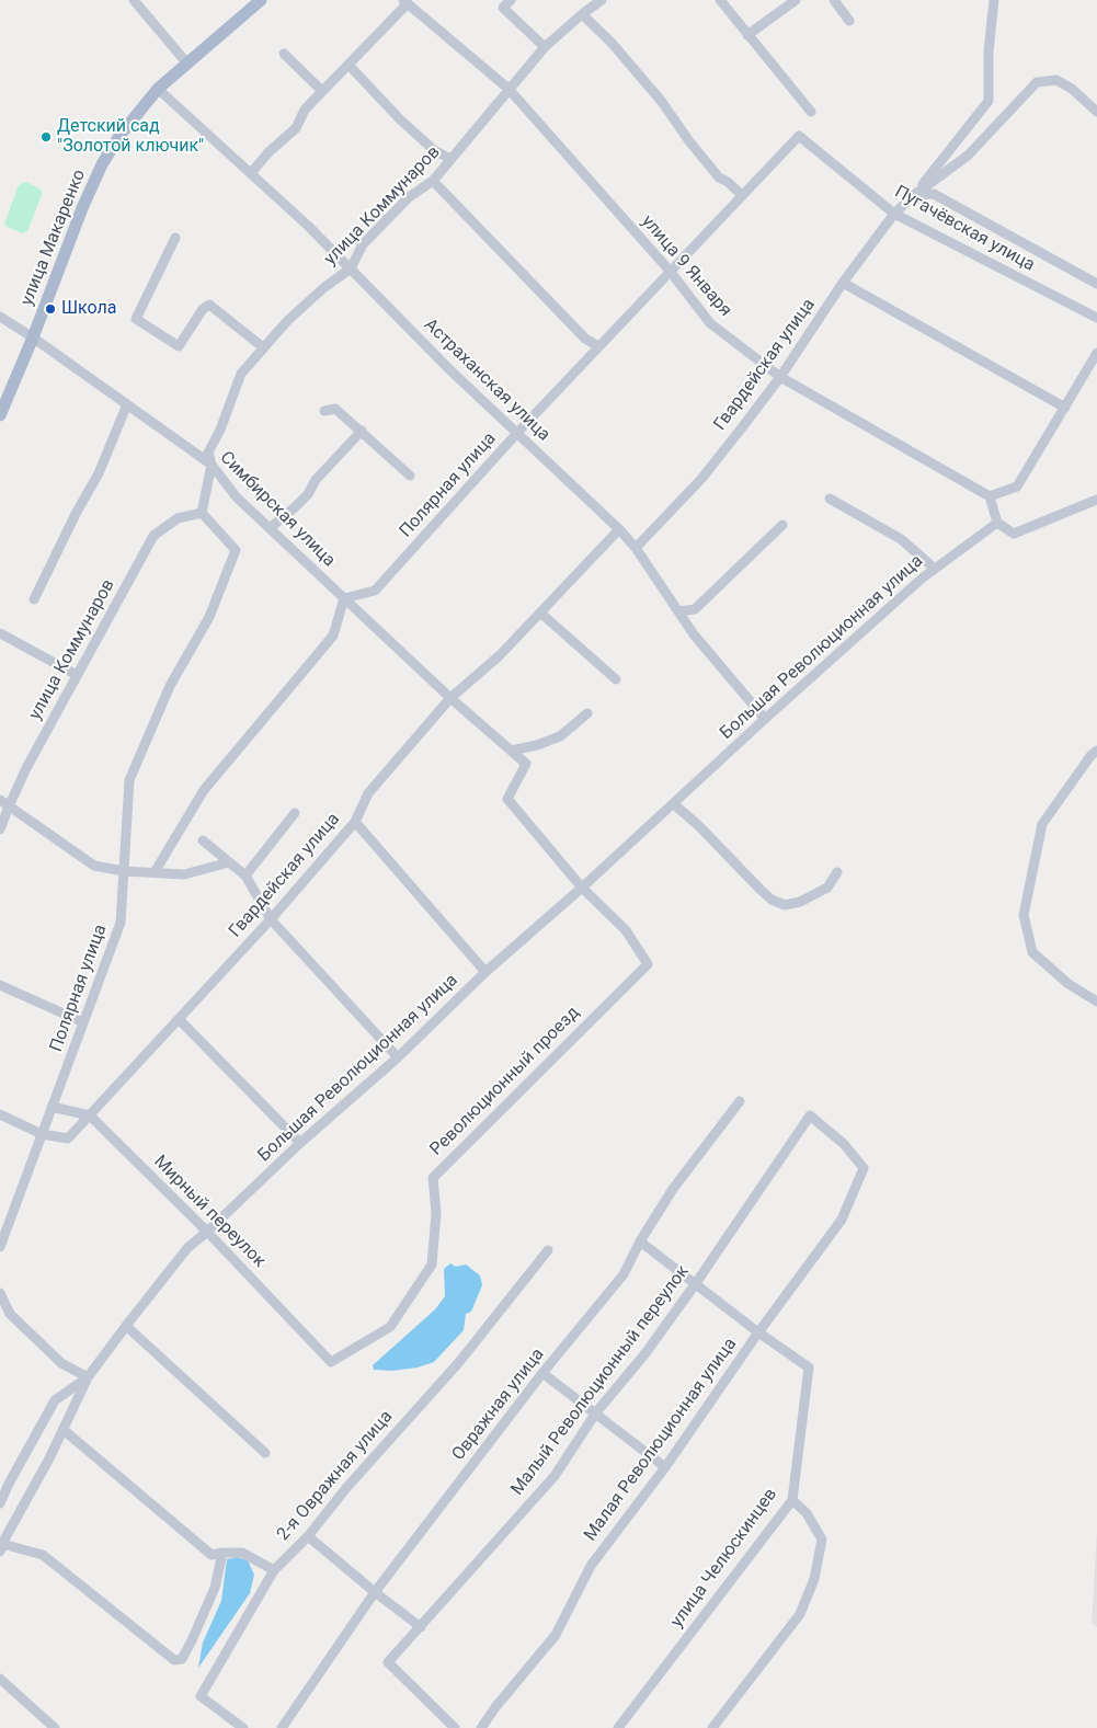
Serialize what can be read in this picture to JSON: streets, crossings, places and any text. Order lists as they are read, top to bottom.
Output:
{
  "streets": {
    "main road": ["улица Макаренко"],
    "street": [
      "улица Коммунаров",
      "Пугачёвская улица",
      "улица 9 Января",
      "Гвардейская улица",
      "Астраханская улица",
      "Полярная улица",
      "Симбирская улица",
      "Большая Революционная улица",
      "Революционный проезд",
      "Мирный переулок",
      "Малый Революционный переулок",
      "Овражная улица",
      "Малая Революционная улица",
      "2-я Овражная улица",
      "улица Челюскинцев"
    ]
  },
  "crossings": [
    ["улица Коммунаров", "улица 9 Января"],
    ["улица Коммунаров", "Астраханская улица"],
    ["улица Коммунаров", "Полярная улица"],
    ["улица Коммунаров", "Симбирская улица"],
    ["Пугачёвская улица", "Гвардейская улица"],
    ["Пугачёвская улица", "Полярная улица"],
    ["улица Макаренко", "Астраханская улица"],
    ["улица Макаренко", "Симбирская улица"],
    ["улица 9 Января", "Гвардейская улица"],
    ["улица 9 Января", "Полярная улица"],
    ["Гвардейская улица", "Астраханская улица"],
    ["Гвардейская улица", "Полярная улица"],
    ["Гвардейская улица", "Симбирская улица"],
    ["Гвардейская улица", "Мирный переулок"],
    ["Астраханская улица", "Полярная улица"],
    ["Астраханская улица", "Большая Революционная улица"],
    ["Полярная улица", "Симбирская улица"],
    ["Симбирская улица", "Большая Революционная улица"],
    ["Симбирская улица", "Революционный проезд"],
    ["Большая Революционная улица", "Революционный проезд"],
    ["Большая Революционная улица", "Мирный переулок"],
    ["Революционный проезд", "Мирный переулок"],
    ["Малый Революционный переулок", "Малая Революционная улица"],
    ["Малый Революционный переулок", "улица Челюскинцев"],
    ["Овражная улица", "улица Челюскинцев"],
    ["Малая Революционная улица", "улица Челюскинцев"]
  ],
  "places": ["Детский сад \"Золотой ключик\"", "Школа"]
}
